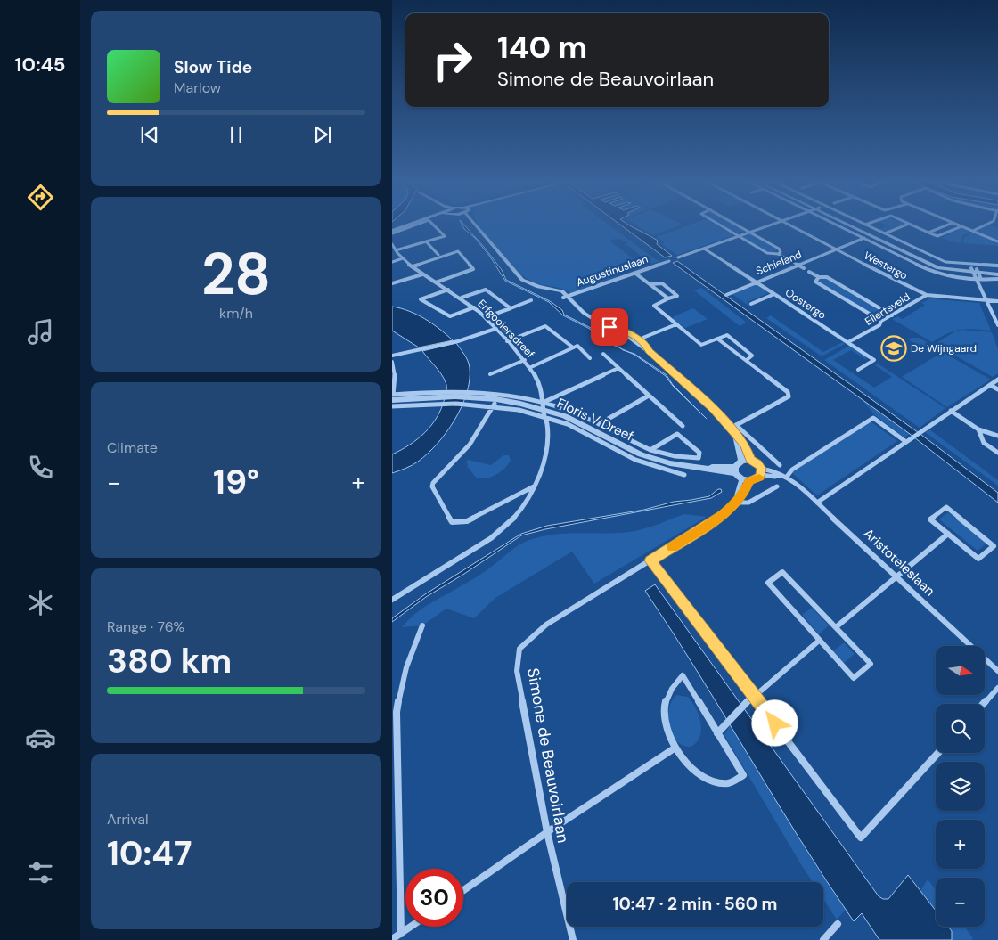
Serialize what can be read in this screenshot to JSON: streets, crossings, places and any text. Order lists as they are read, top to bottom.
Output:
{
  "streets": {
    "street": [
      "Schieland",
      "Westergo",
      "Augustinuslaan",
      "Oostergo",
      "Ellertsveld",
      "Erfgooiersdreef",
      "Floris V Dreef",
      "Aristoteleslaan",
      "Simone de Beauvoirlaan"
    ]
  },
  "crossings": [
    ["Schieland", "Westergo"],
    ["Westergo", "Ellertsveld"],
    ["Oostergo", "Ellertsveld"],
    ["Erfgooiersdreef", "Floris V Dreef"],
    ["Floris V Dreef", "Simone de Beauvoirlaan"]
  ],
  "places": {
    "school or university": ["De Wijngaard"]
  },
  "north": "right",
  "page": {
    "tabs": "10:45",
    "turn": ["140 m", "Simone de Beauvoirlaan"],
    "song": ["Slow Tide", "Marlow"],
    "tile": [
      ["28", "km/h"],
      "Climate",
      ["Range · 76%", "380 km"],
      ["Arrival", "10:47"]
    ],
    "heat": ["−", "19°", "+"],
    "map_buttons": ["+", "−"],
    "limit": "30",
    "trip": "10:47 · 2 min · 560 m"
  }
}
